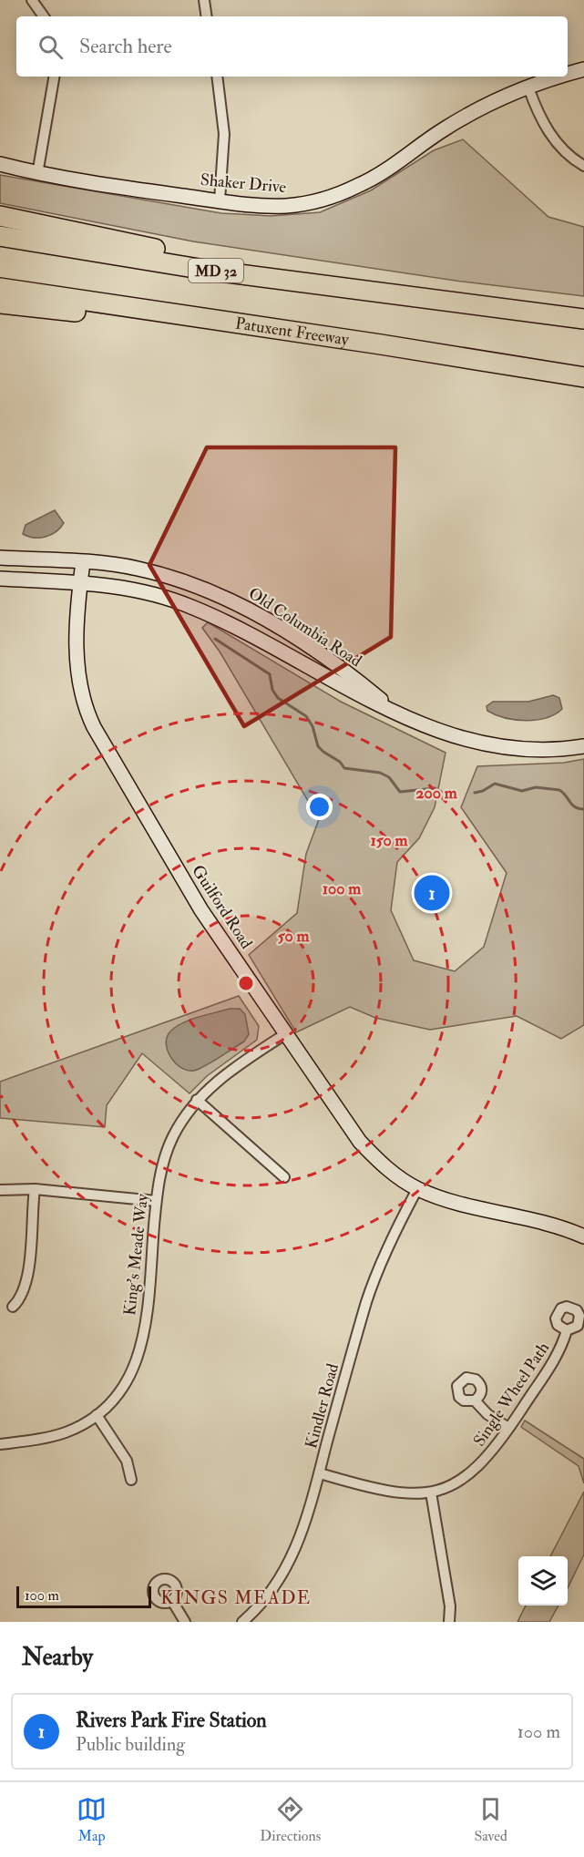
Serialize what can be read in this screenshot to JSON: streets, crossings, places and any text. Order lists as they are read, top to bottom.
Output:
{
  "streets": {
    "highway": ["MD 32", "Patuxent Freeway"],
    "street": [
      "Shaker Drive",
      "Old Columbia Road",
      "Guilford Road",
      "King's Meade Way",
      "Single Wheel Path",
      "Kindler Road"
    ]
  },
  "crossings": [
    ["Old Columbia Road", "Guilford Road"],
    ["Guilford Road", "King's Meade Way"],
    ["Guilford Road", "Kindler Road"],
    ["Single Wheel Path", "Kindler Road"]
  ],
  "districts": ["KINGS MEADE"],
  "scale_bar": "100 m",
  "page": {
    "search": "Search here",
    "pins": "1",
    "scale": "100 m",
    "heading": "Nearby",
    "list": [
      {
        "mark": "1",
        "name": "Rivers Park Fire Station",
        "note": "Public building",
        "value": "100 m"
      }
    ],
    "nav": ["Map", "Directions", "Saved"]
  },
  "rings": [
    "200 m",
    "150 m",
    "100 m",
    "50 m"
  ]
}
